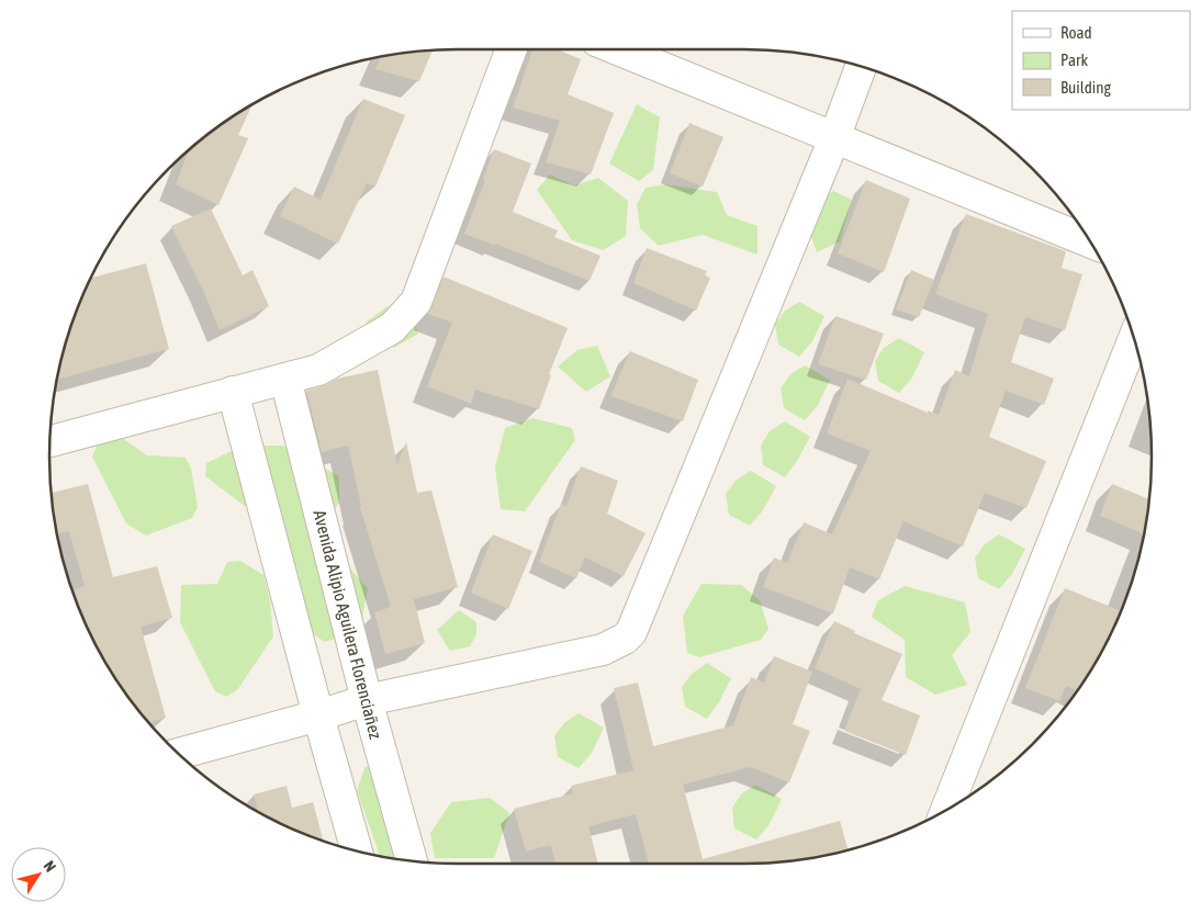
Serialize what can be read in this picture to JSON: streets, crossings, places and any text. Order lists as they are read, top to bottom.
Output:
{
  "streets": {
    "street": ["Avenida Alipio Aguilera Florenciañez"]
  },
  "legend": ["Road", "Park", "Building"],
  "north": "top right"
}
